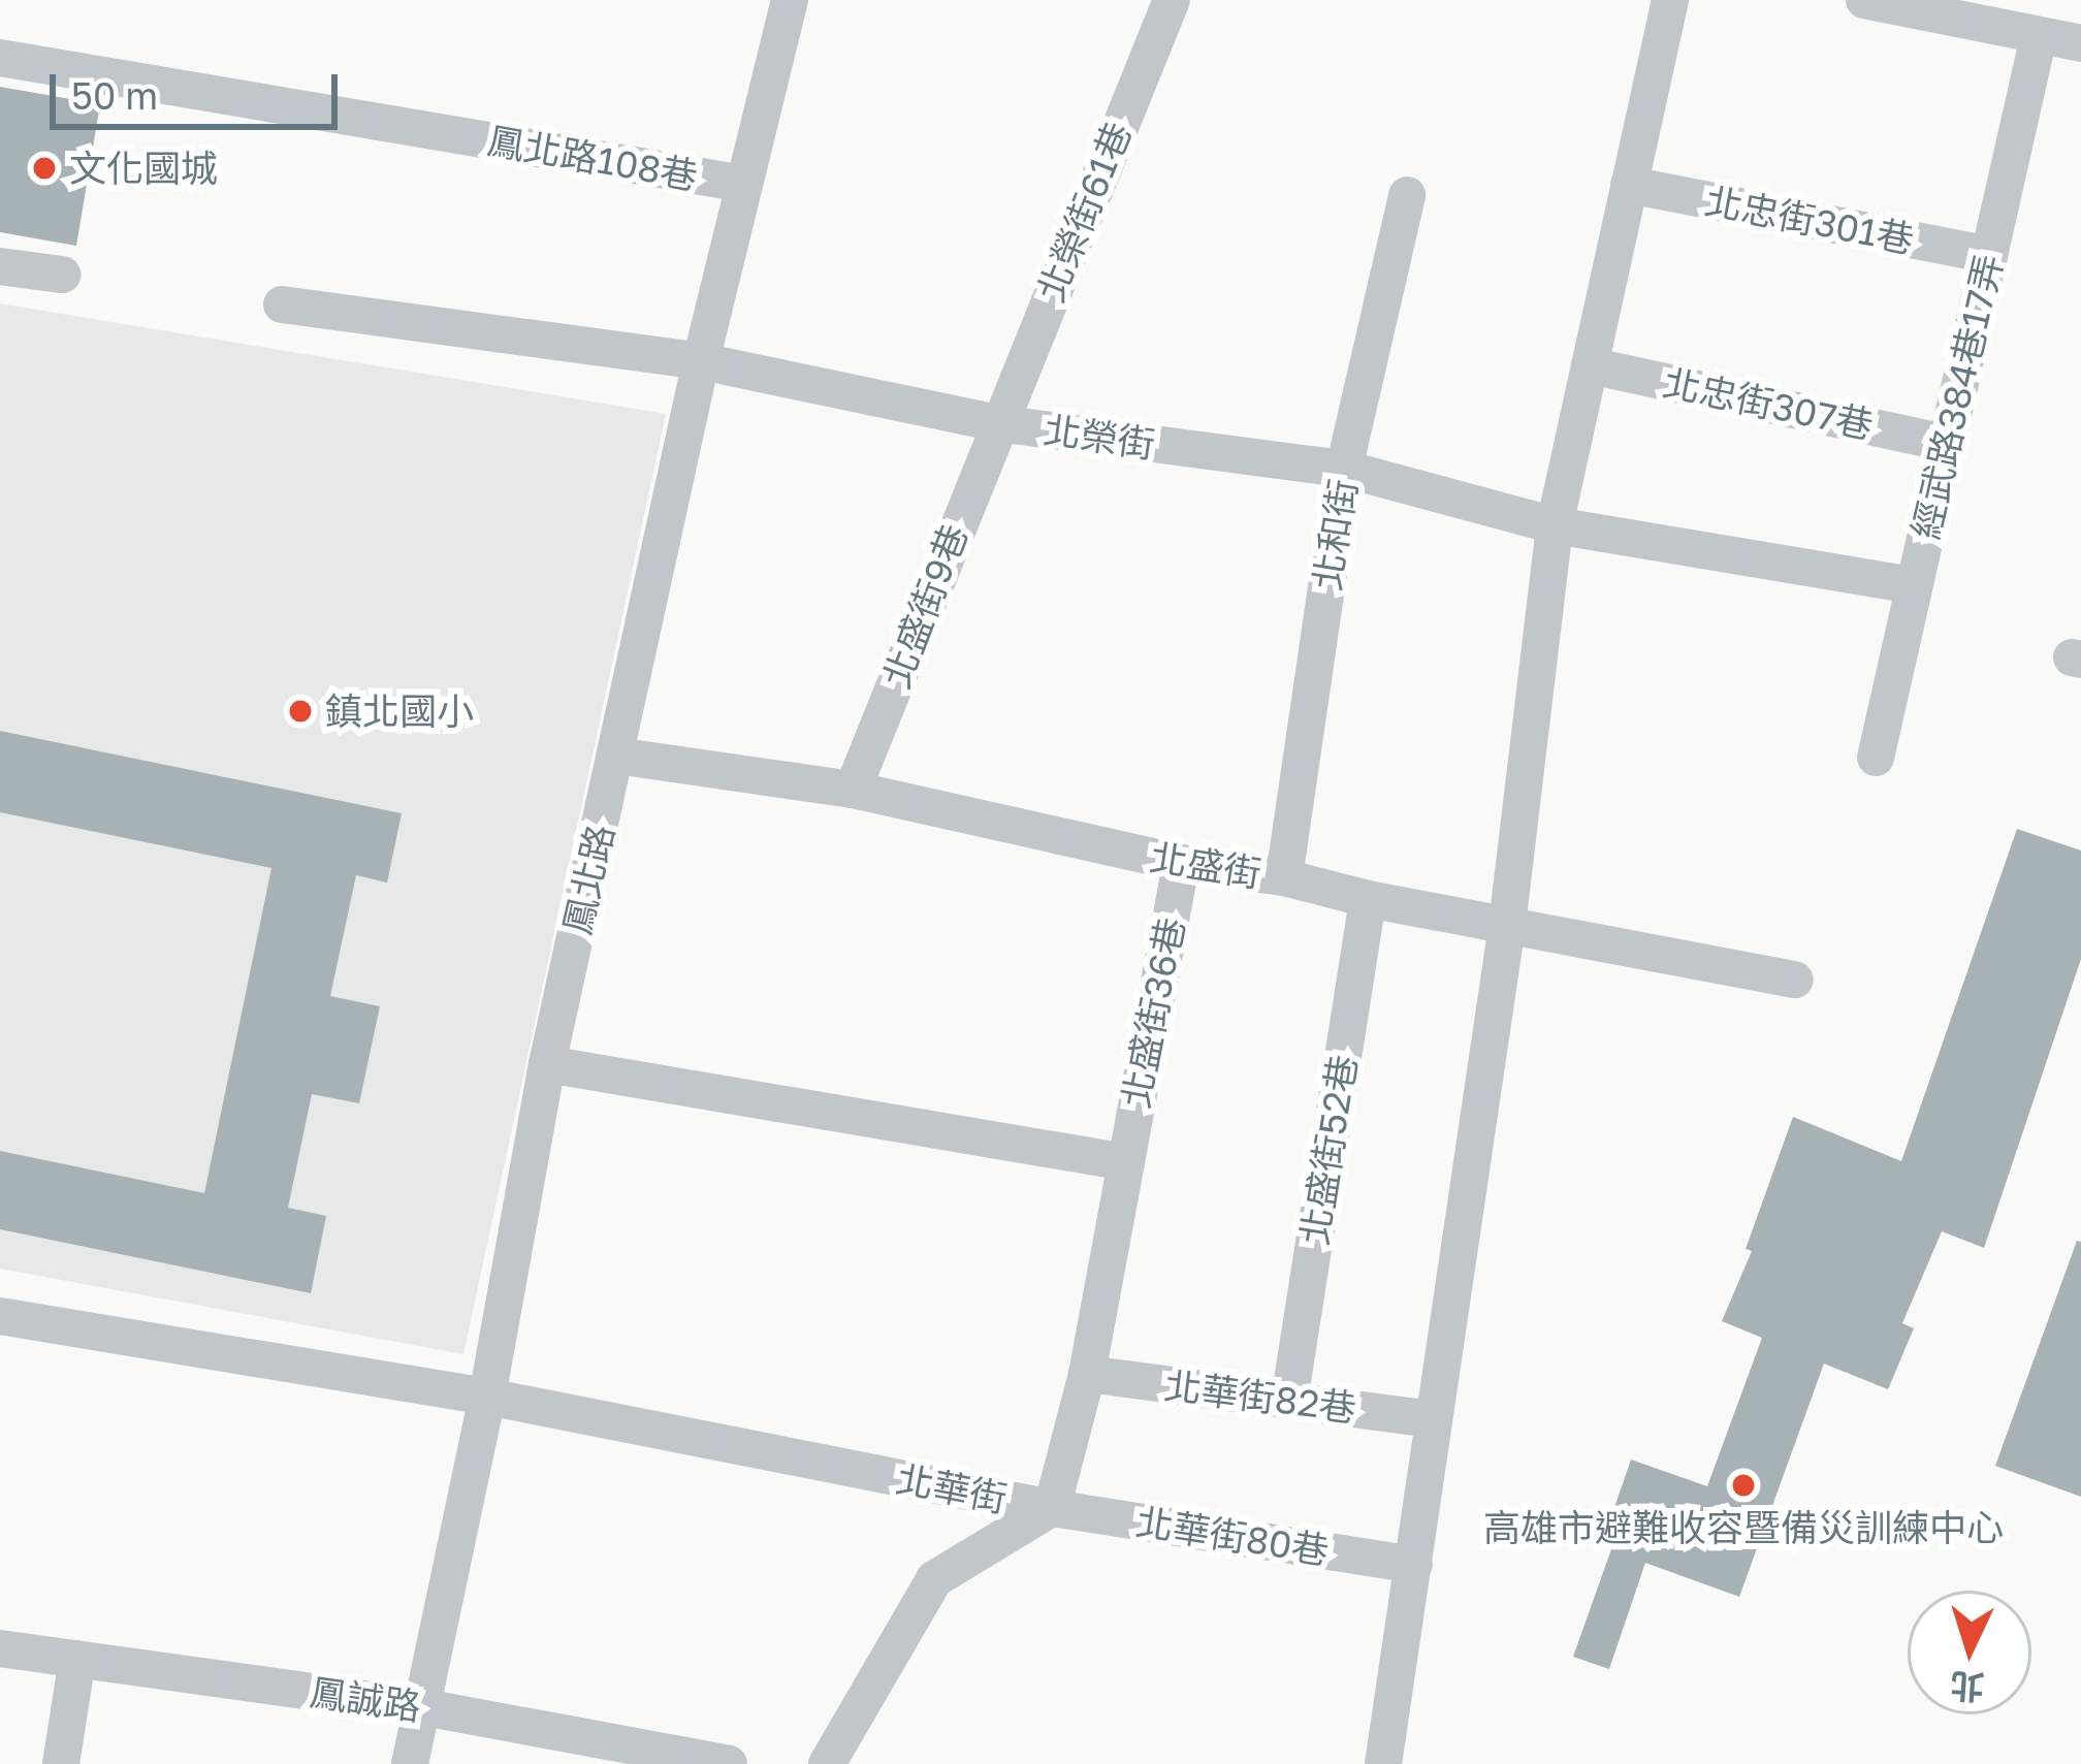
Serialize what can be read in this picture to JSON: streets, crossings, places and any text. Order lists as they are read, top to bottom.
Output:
{
  "streets": {
    "street": [
      "鳳北路108巷",
      "北榮街61巷",
      "北忠街301巷",
      "經武路384巷17弄",
      "北忠街307巷",
      "北榮街",
      "北和街",
      "北盛街9巷",
      "北盛街",
      "鳳北路",
      "北盛街36巷",
      "北盛街52巷",
      "北華街82巷",
      "北華街",
      "北華街80巷",
      "鳳誠路"
    ]
  },
  "crossings": [
    ["鳳北路108巷", "鳳北路"],
    ["北榮街61巷", "北榮街"],
    ["北榮街61巷", "北盛街9巷"],
    ["北忠街301巷", "經武路384巷17弄"],
    ["經武路384巷17弄", "北忠街307巷"],
    ["經武路384巷17弄", "北榮街"],
    ["北榮街", "北和街"],
    ["北榮街", "北盛街9巷"],
    ["北榮街", "鳳北路"],
    ["北和街", "北盛街"],
    ["北盛街9巷", "北盛街"],
    ["北盛街", "鳳北路"],
    ["北盛街", "北盛街36巷"],
    ["北盛街", "北盛街52巷"],
    ["鳳北路", "北華街"],
    ["鳳北路", "鳳誠路"],
    ["北盛街36巷", "北華街"],
    ["北盛街52巷", "北華街82巷"],
    ["北華街82巷", "北華街"],
    ["北華街", "北華街80巷"]
  ],
  "places": ["文化國城", "鎮北國小", "高雄市避難收容暨備災訓練中心"],
  "scale_bar": "50 m",
  "north": "bottom"
}
